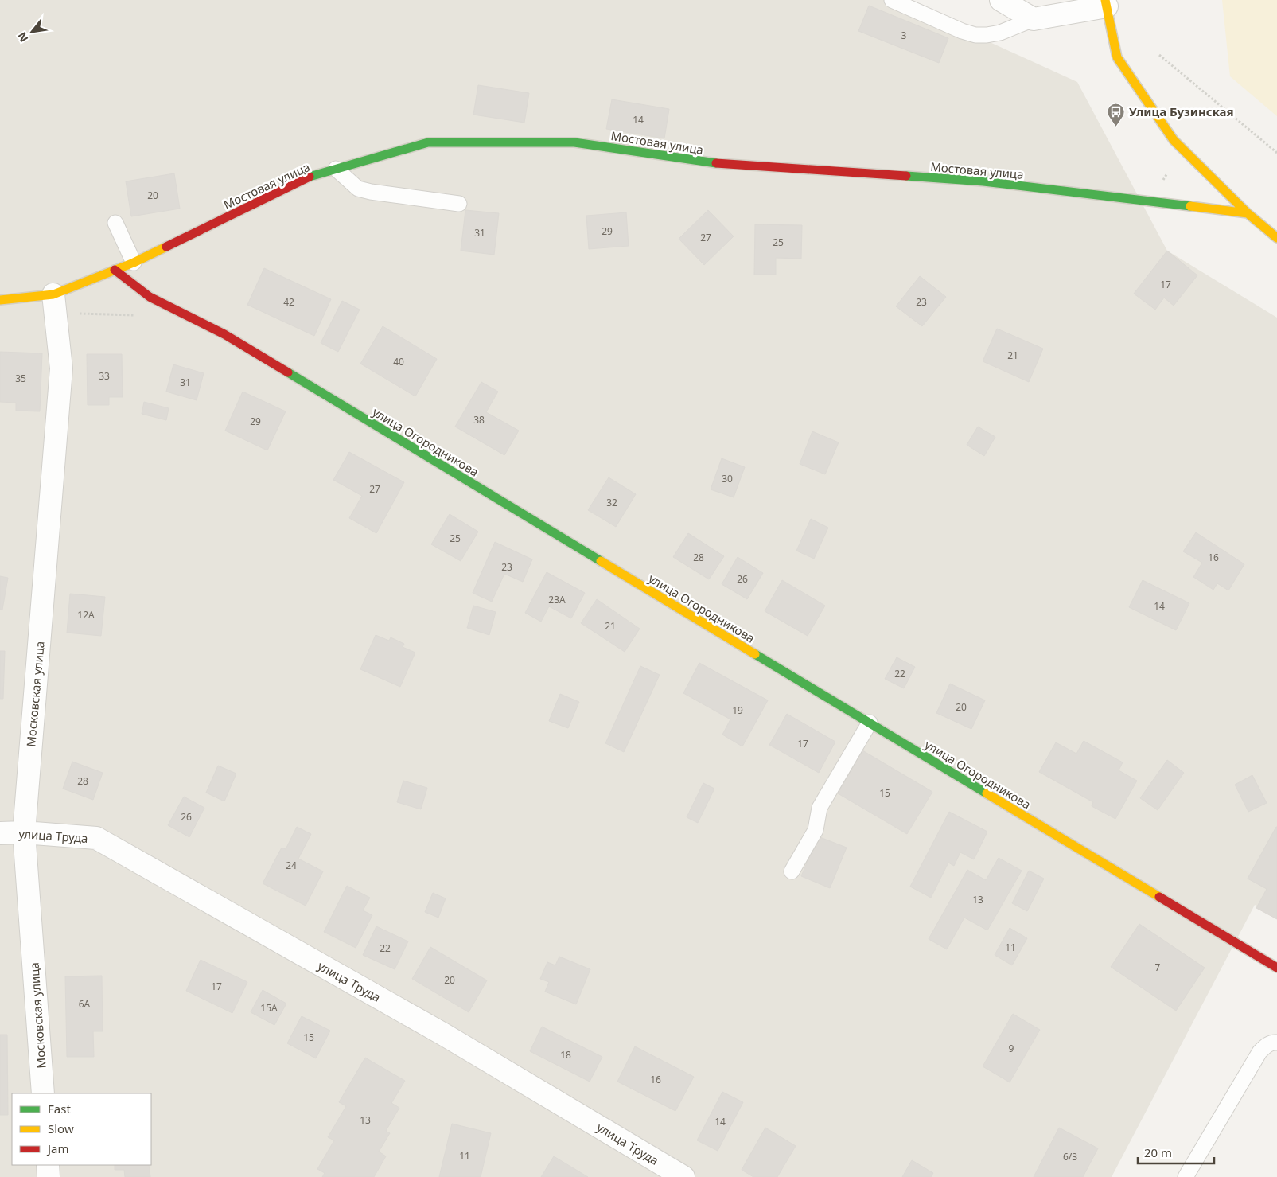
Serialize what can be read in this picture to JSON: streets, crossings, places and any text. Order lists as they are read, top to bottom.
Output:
{
  "streets": {
    "main road": ["Мостовая улица", "улица Огородникова"],
    "street": ["Московская улица", "улица Труда"]
  },
  "crossings": [
    ["Мостовая улица", "улица Огородникова"],
    ["Мостовая улица", "Московская улица"],
    ["Московская улица", "улица Труда"]
  ],
  "places": {
    "bus stop": ["Улица Бузинская"]
  },
  "house_numbers": [
    "3",
    "14",
    "20",
    "29",
    "31",
    "27",
    "25",
    "17",
    "42",
    "23",
    "21",
    "40",
    "33",
    "35",
    "31",
    "38",
    "29",
    "30",
    "27",
    "32",
    "25",
    "28",
    "16",
    "23",
    "26",
    "23А",
    "14",
    "12А",
    "21",
    "22",
    "20",
    "19",
    "17",
    "28",
    "15",
    "26",
    "24",
    "13",
    "11",
    "22",
    "7",
    "20",
    "17",
    "6А",
    "15А",
    "15",
    "9",
    "18",
    "16",
    "13",
    "14",
    "11",
    "6/3"
  ],
  "legend": ["Fast", "Slow", "Jam"],
  "scale_bar": "20 m",
  "north": "bottom left"
}
